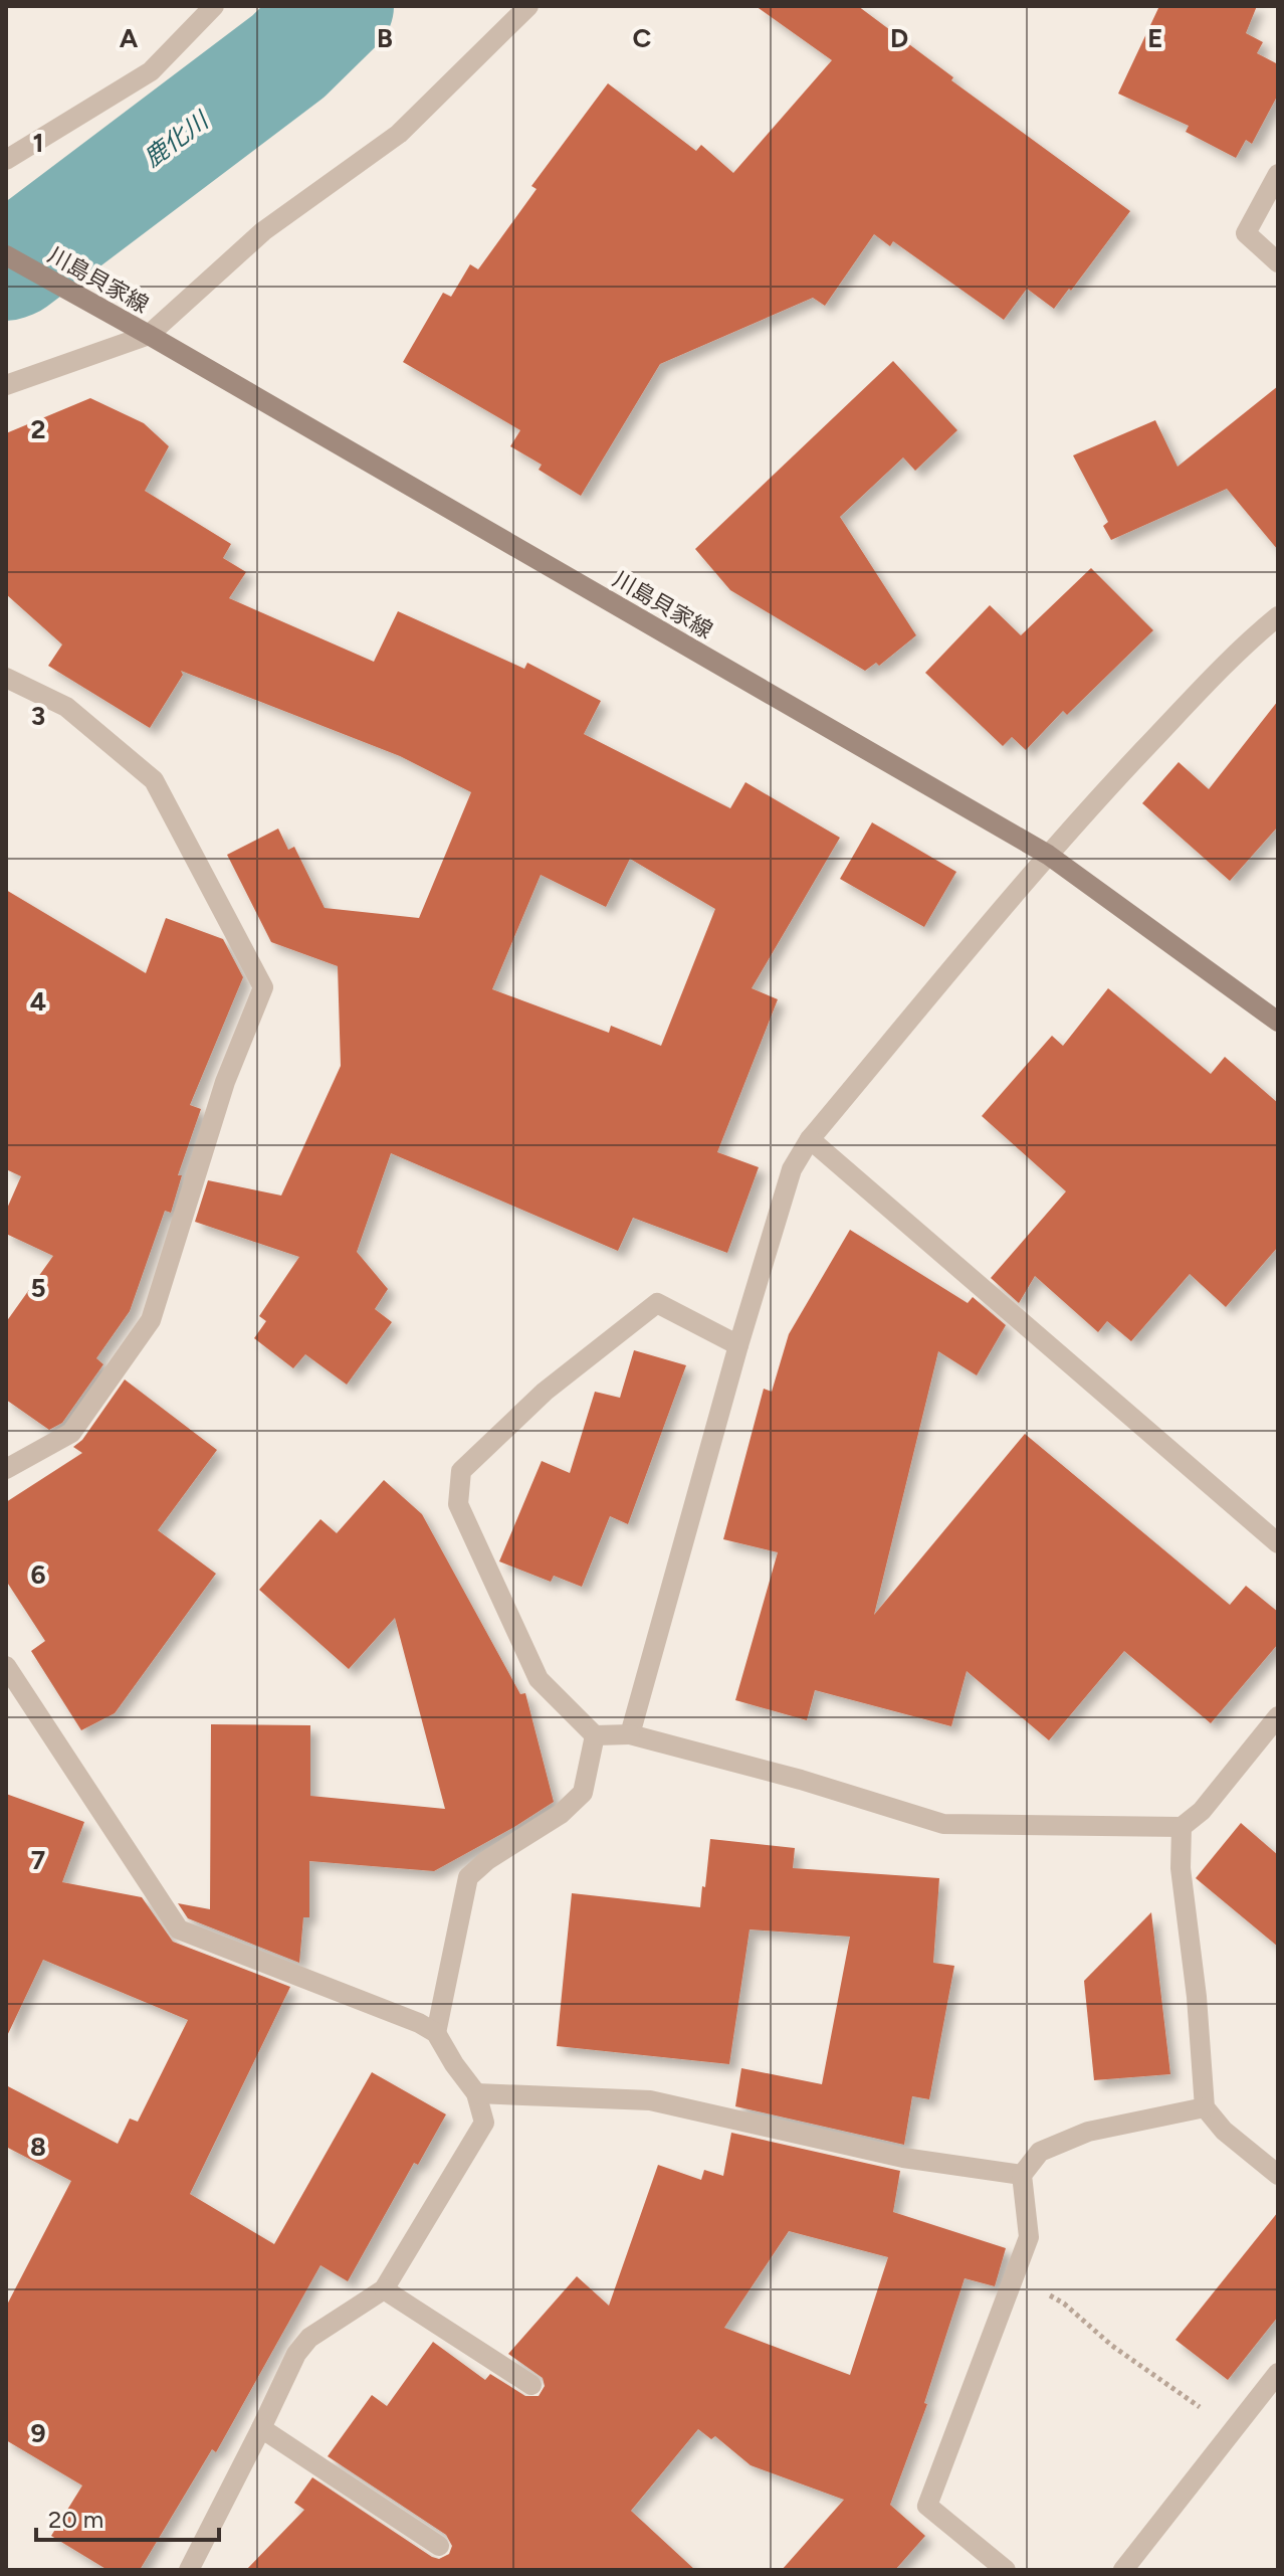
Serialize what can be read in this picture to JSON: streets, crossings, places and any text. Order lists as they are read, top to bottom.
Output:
{
  "streets": {
    "main road": ["川島貝家線"]
  },
  "water": ["鹿化川"],
  "scale_bar": "20 m",
  "grid": {
    "columns": [
      "A",
      "B",
      "C",
      "D",
      "E"
    ],
    "rows": [
      "1",
      "2",
      "3",
      "4",
      "5",
      "6",
      "7",
      "8",
      "9"
    ]
  }
}
